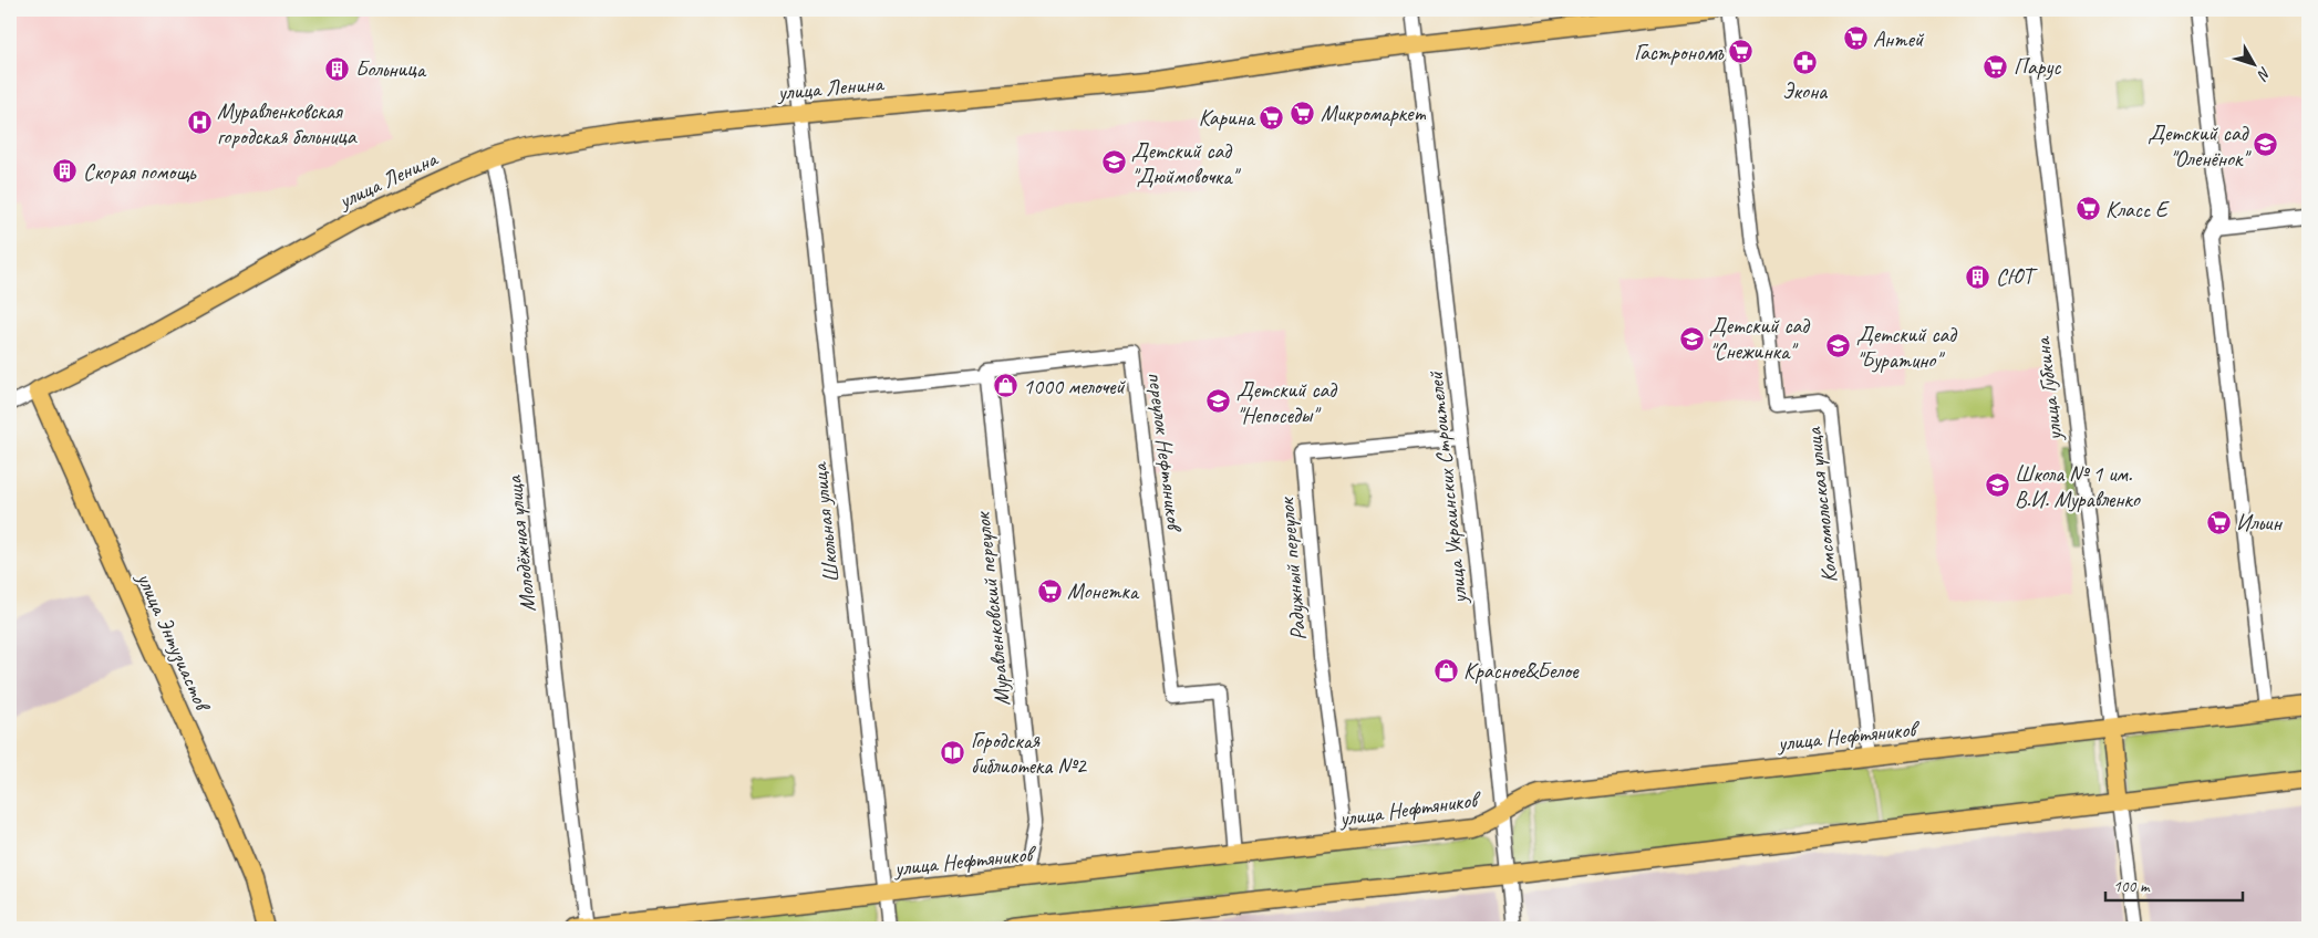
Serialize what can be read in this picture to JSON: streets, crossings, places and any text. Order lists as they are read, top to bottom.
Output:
{
  "streets": {
    "main road": [
      "улица Ленина",
      "улица Губкина",
      "улица Энтузиастов",
      "улица Нефтяников"
    ],
    "street": [
      "переулок Нефтяников",
      "улица Украинских Строителей",
      "Комсомольская улица",
      "Школьная улица",
      "Молодёжная улица",
      "Радужный переулок",
      "Муравленковский переулок"
    ]
  },
  "crossings": [
    ["улица Ленина", "улица Украинских Строителей"],
    ["улица Ленина", "Школьная улица"],
    ["улица Ленина", "Молодёжная улица"],
    ["улица Ленина", "улица Энтузиастов"],
    ["улица Губкина", "улица Нефтяников"],
    ["переулок Нефтяников", "Школьная улица"],
    ["переулок Нефтяников", "Муравленковский переулок"],
    ["переулок Нефтяников", "улица Нефтяников"],
    ["улица Украинских Строителей", "Радужный переулок"],
    ["улица Украинских Строителей", "улица Нефтяников"],
    ["Комсомольская улица", "улица Нефтяников"],
    ["Школьная улица", "улица Нефтяников"],
    ["Молодёжная улица", "улица Нефтяников"],
    ["Радужный переулок", "улица Нефтяников"],
    ["Муравленковский переулок", "улица Нефтяников"]
  ],
  "places": {
    "supermarket": [
      "Антей",
      "Гастрономъ",
      "Парус",
      "Микромаркет",
      "Карина",
      "Класс Е",
      "Ильин",
      "Монетка"
    ],
    "pharmacy": ["Экона"],
    "building": ["Больница", "Скорая помощь", "СЮТ"],
    "hospital": ["Муравленковская городская больница"],
    "school or university": [
      "Детский сад \"Оленёнок\"",
      "Детский сад \"Дюймовочка\"",
      "Детский сад \"Снежинка\"",
      "Детский сад \"Буратино\"",
      "Детский сад \"Непоседы\"",
      "Школа № 1 им. В.И. Муравленко"
    ],
    "shop": ["1000 мелочей", "Красное&Белое"],
    "library": ["Городская библиотека №2"]
  },
  "scale_bar": "100 m",
  "north": "bottom right"
}
